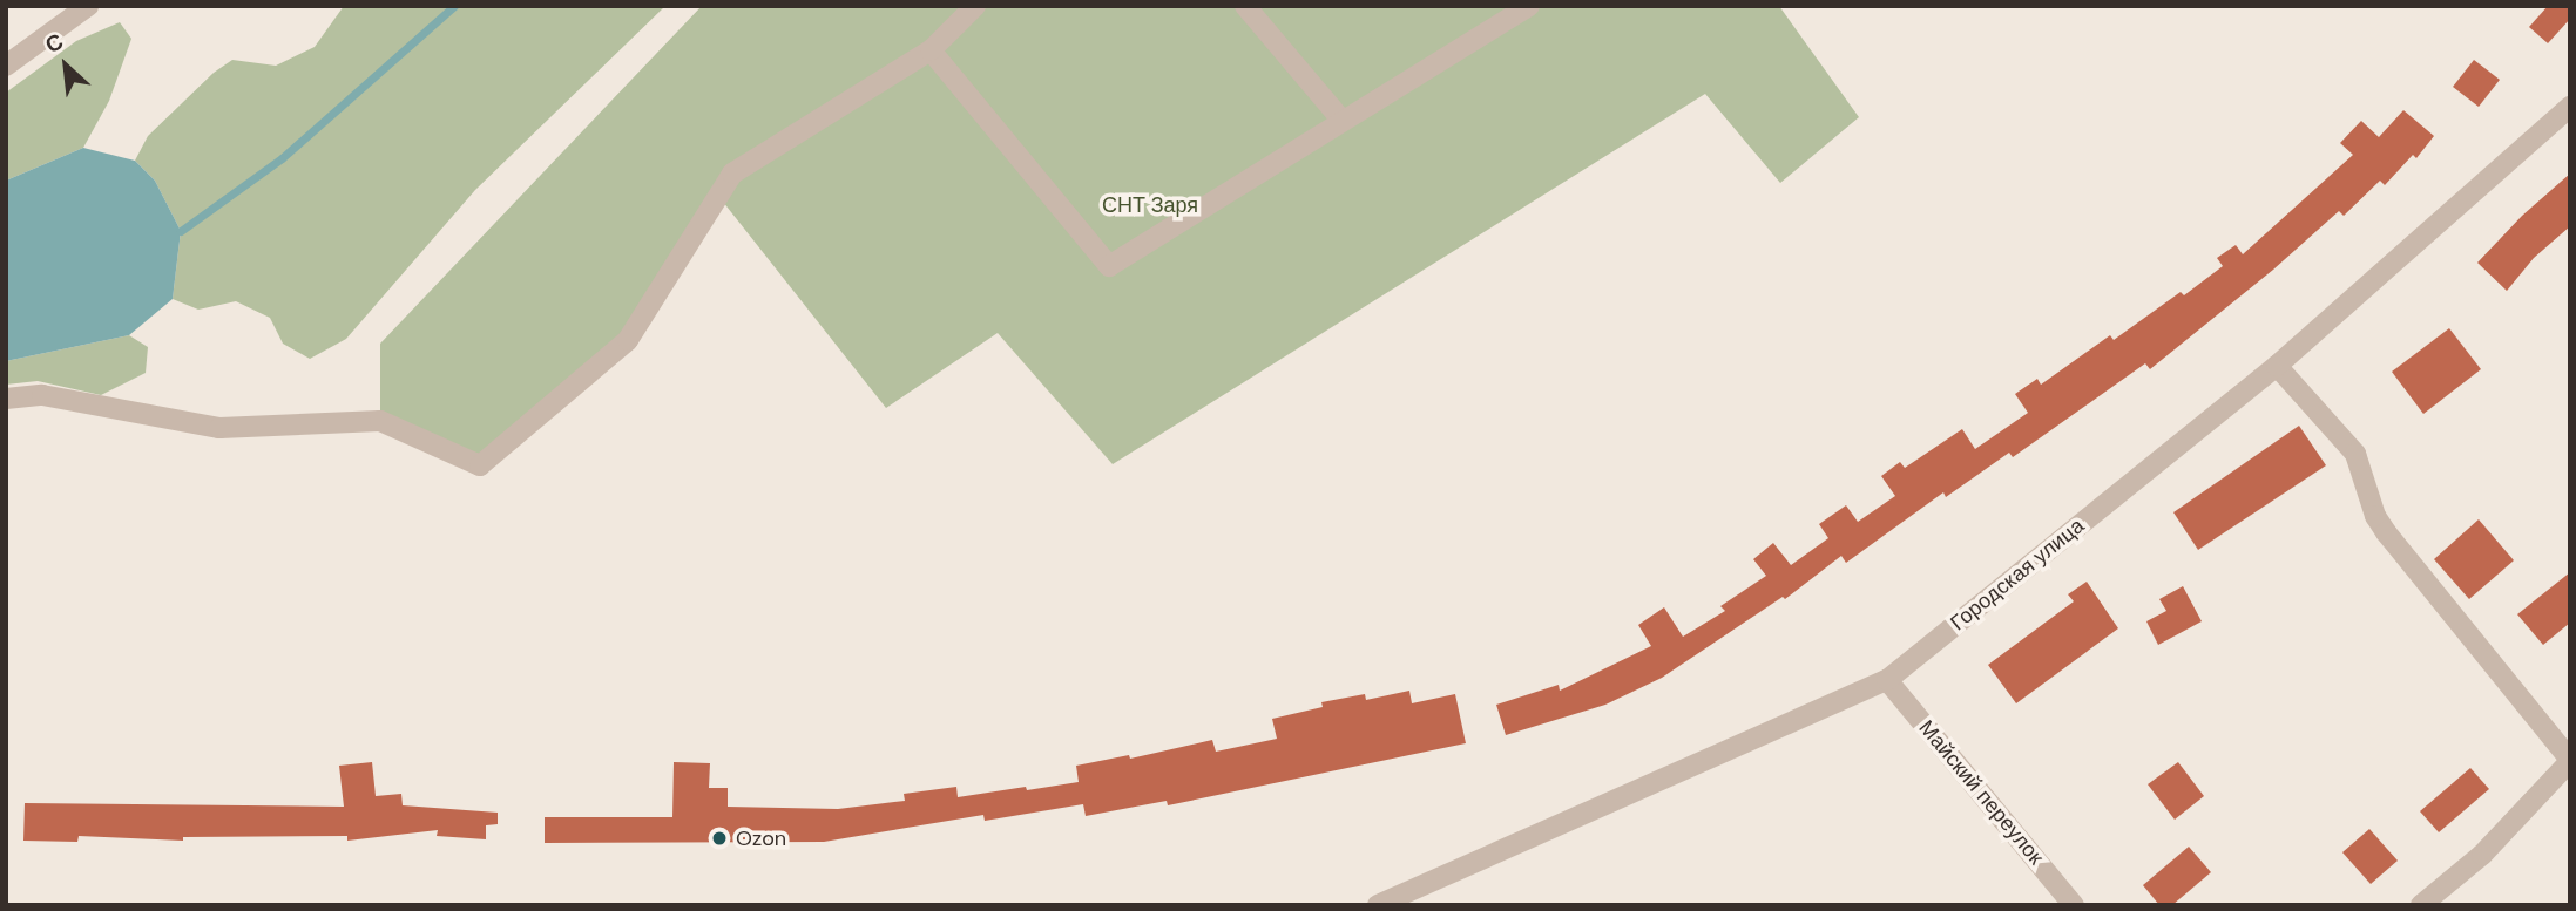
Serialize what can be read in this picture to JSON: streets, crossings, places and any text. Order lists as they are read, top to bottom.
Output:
{
  "streets": {
    "street": ["Городская улица", "Майский переулок"]
  },
  "crossings": [
    ["Городская улица", "Майский переулок"]
  ],
  "parks": ["СНТ Заря"],
  "places": ["Ozon"],
  "north": "top left"
}
